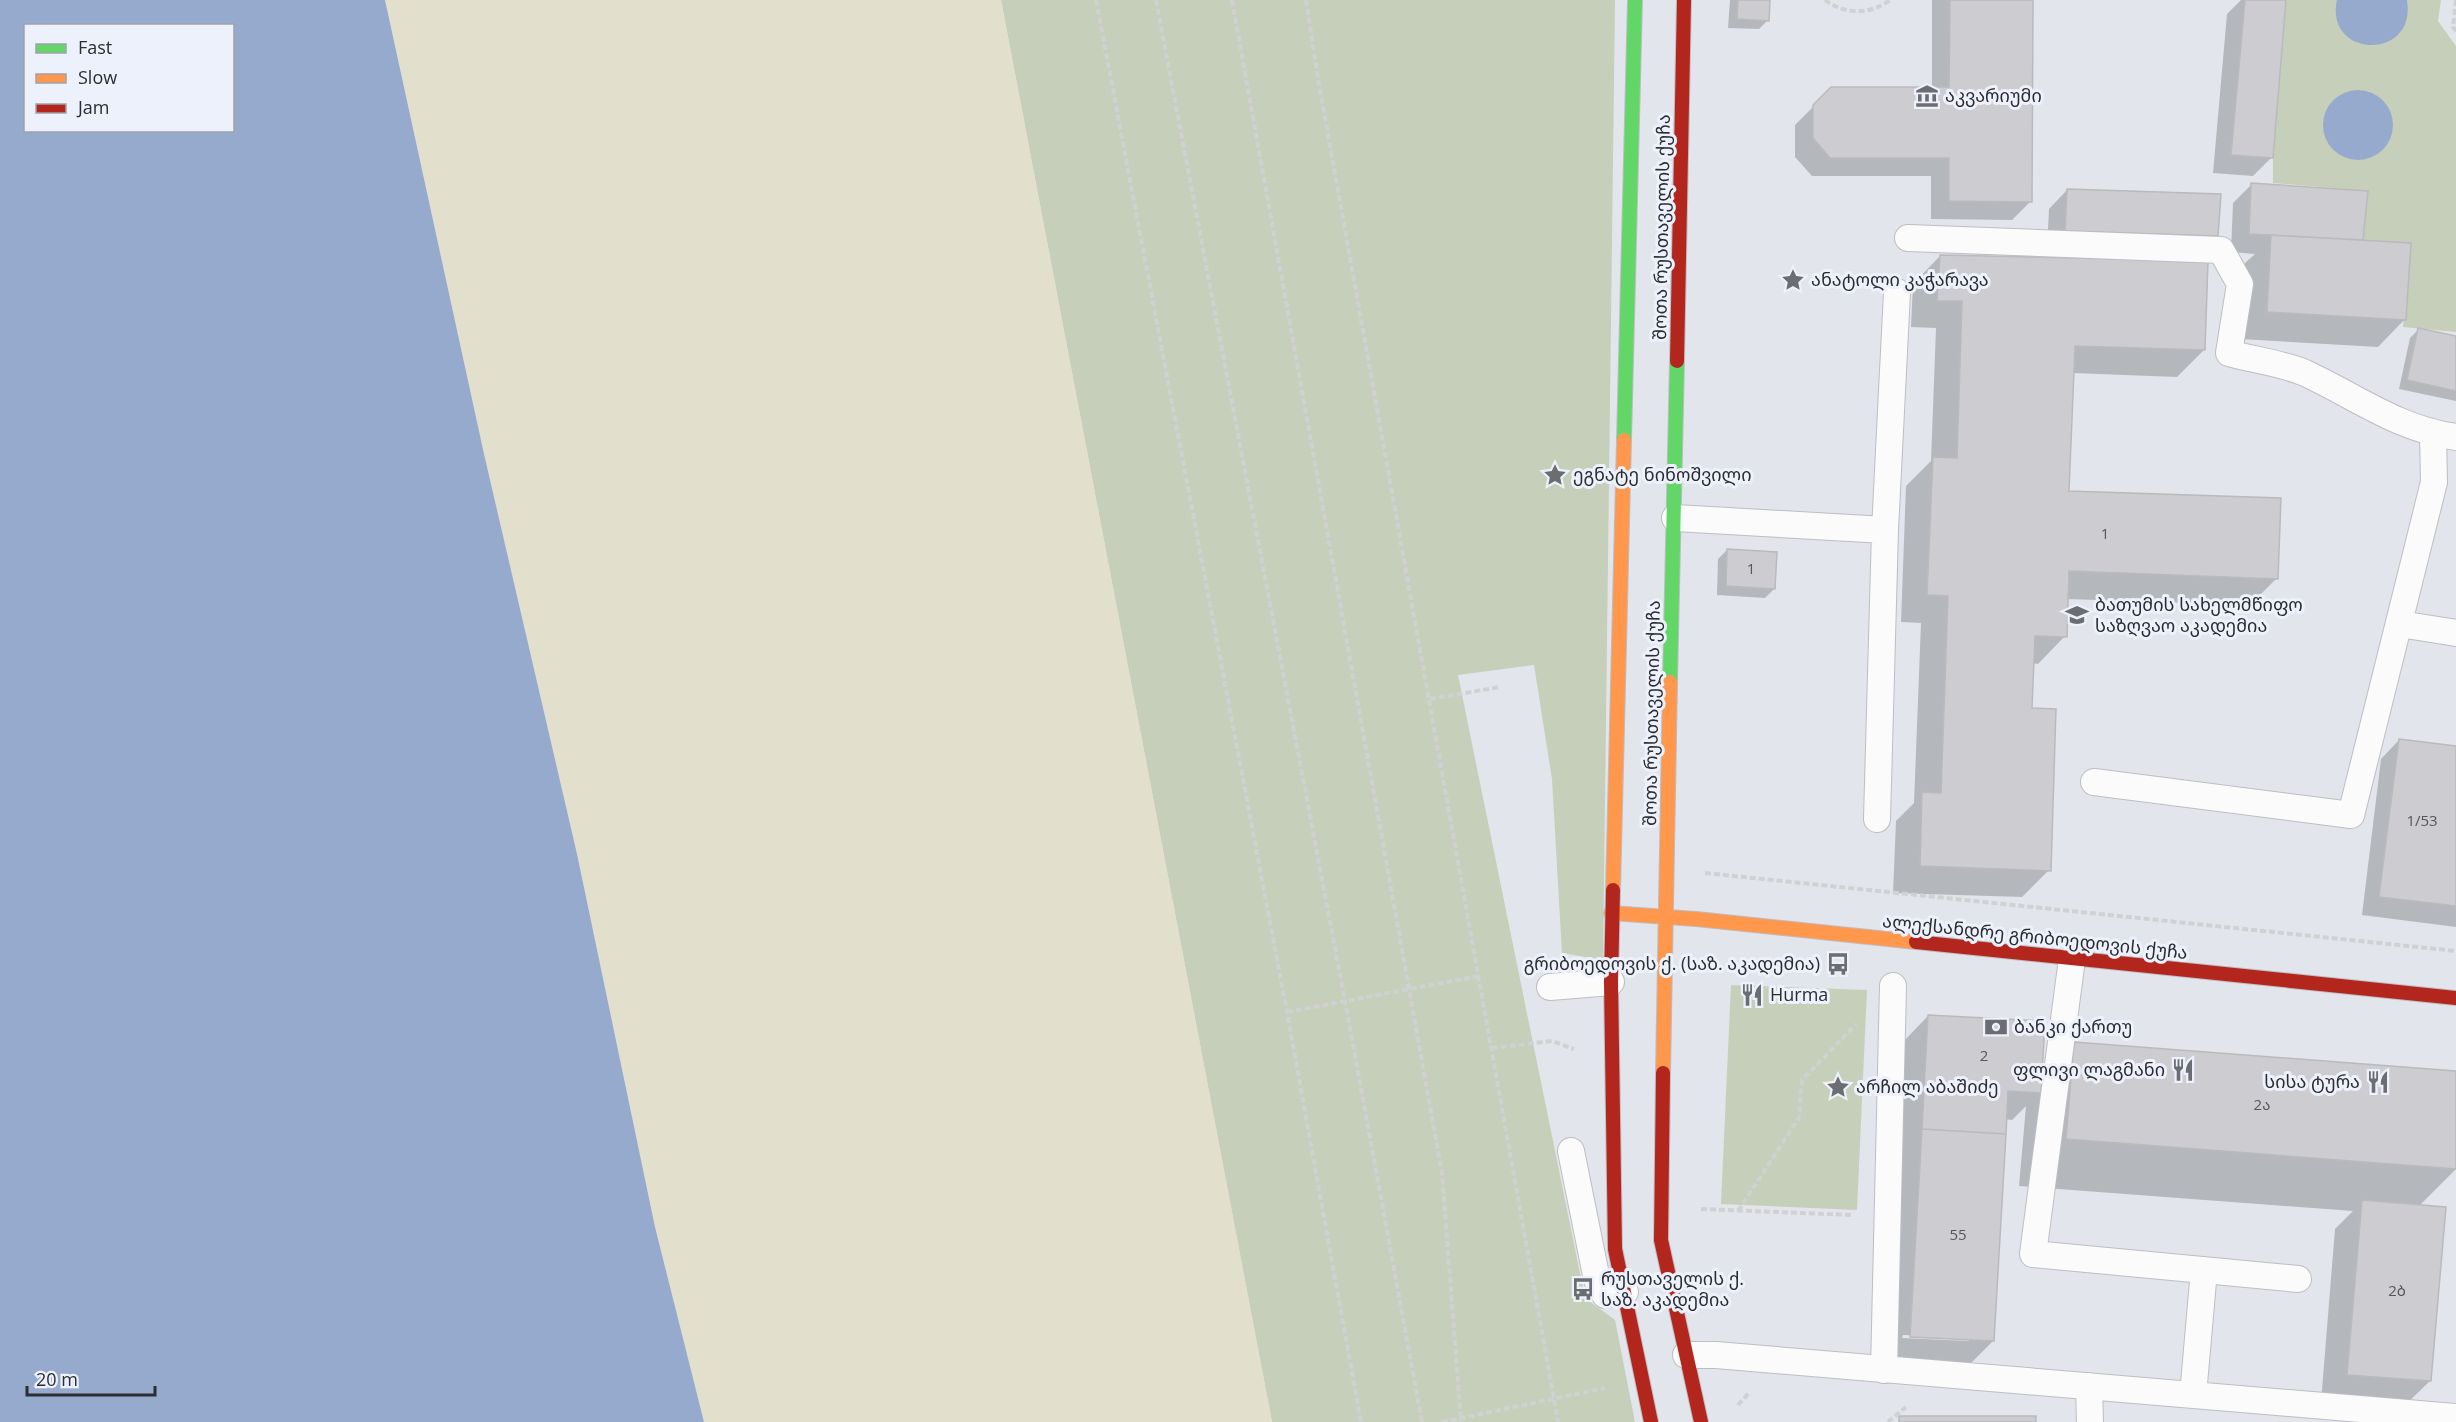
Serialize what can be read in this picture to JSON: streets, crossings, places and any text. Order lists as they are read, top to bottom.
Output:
{
  "streets": {
    "main road": ["შოთა რუსთაველის ქუჩა", "ალექსანდრე გრიბოედოვის ქუჩა"]
  },
  "crossings": [
    ["შოთა რუსთაველის ქუჩა", "ალექსანდრე გრიბოედოვის ქუჩა"]
  ],
  "places": {
    "museum": ["აკვარიუმი"],
    "place": ["ანატოლი კაჭარავა", "ეგნატე ნინოშვილი", "არჩილ აბაშიძე"],
    "school or university": ["ბათუმის სახელმწიფო საზღვაო აკადემია"],
    "bus stop": ["გრიბოედოვის ქ. (საზ. აკადემია)", "რუსთაველის ქ. საზ. აკადემია"],
    "restaurant": ["Hurma", "ფლივი ლაგმანი", "სისა ტურა"],
    "bank": ["ბანკი ქართუ"]
  },
  "house_numbers": [
    "1",
    "1",
    "1/53",
    "2",
    "2ა",
    "55",
    "2ბ"
  ],
  "legend": ["Fast", "Slow", "Jam"],
  "scale_bar": "20 m"
}
